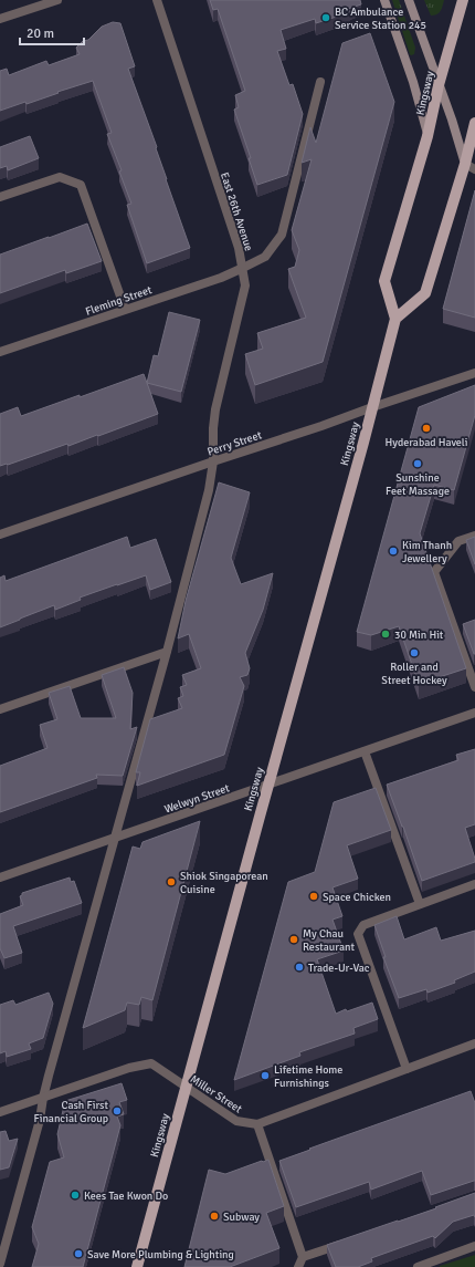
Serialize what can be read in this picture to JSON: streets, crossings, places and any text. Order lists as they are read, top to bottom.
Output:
{
  "streets": {
    "main road": ["Kingsway"],
    "street": [
      "East 26th Avenue",
      "Fleming Street",
      "Perry Street",
      "Welwyn Street",
      "Miller Street"
    ]
  },
  "crossings": [
    ["Kingsway", "Perry Street"],
    ["Kingsway", "Welwyn Street"],
    ["Kingsway", "Miller Street"],
    ["East 26th Avenue", "Fleming Street"],
    ["East 26th Avenue", "Perry Street"],
    ["East 26th Avenue", "Welwyn Street"],
    ["East 26th Avenue", "Miller Street"]
  ],
  "places": [
    "BC Ambulance Service Station 245",
    "Hyderabad Haveli",
    "Sunshine Feet Massage",
    "Kim Thanh Jewellery",
    "30 Min Hit",
    "Roller and Street Hockey",
    "Shiok Singaporean Cuisine",
    "Space Chicken",
    "My Chau Restaurant",
    "Trade-Ur-Vac",
    "Lifetime Home Furnishings",
    "Cash First Financial Group",
    "Kees Tae Kwon Do",
    "Subway",
    "Save More Plumbing & Lighting"
  ],
  "scale_bar": "20 m"
}
